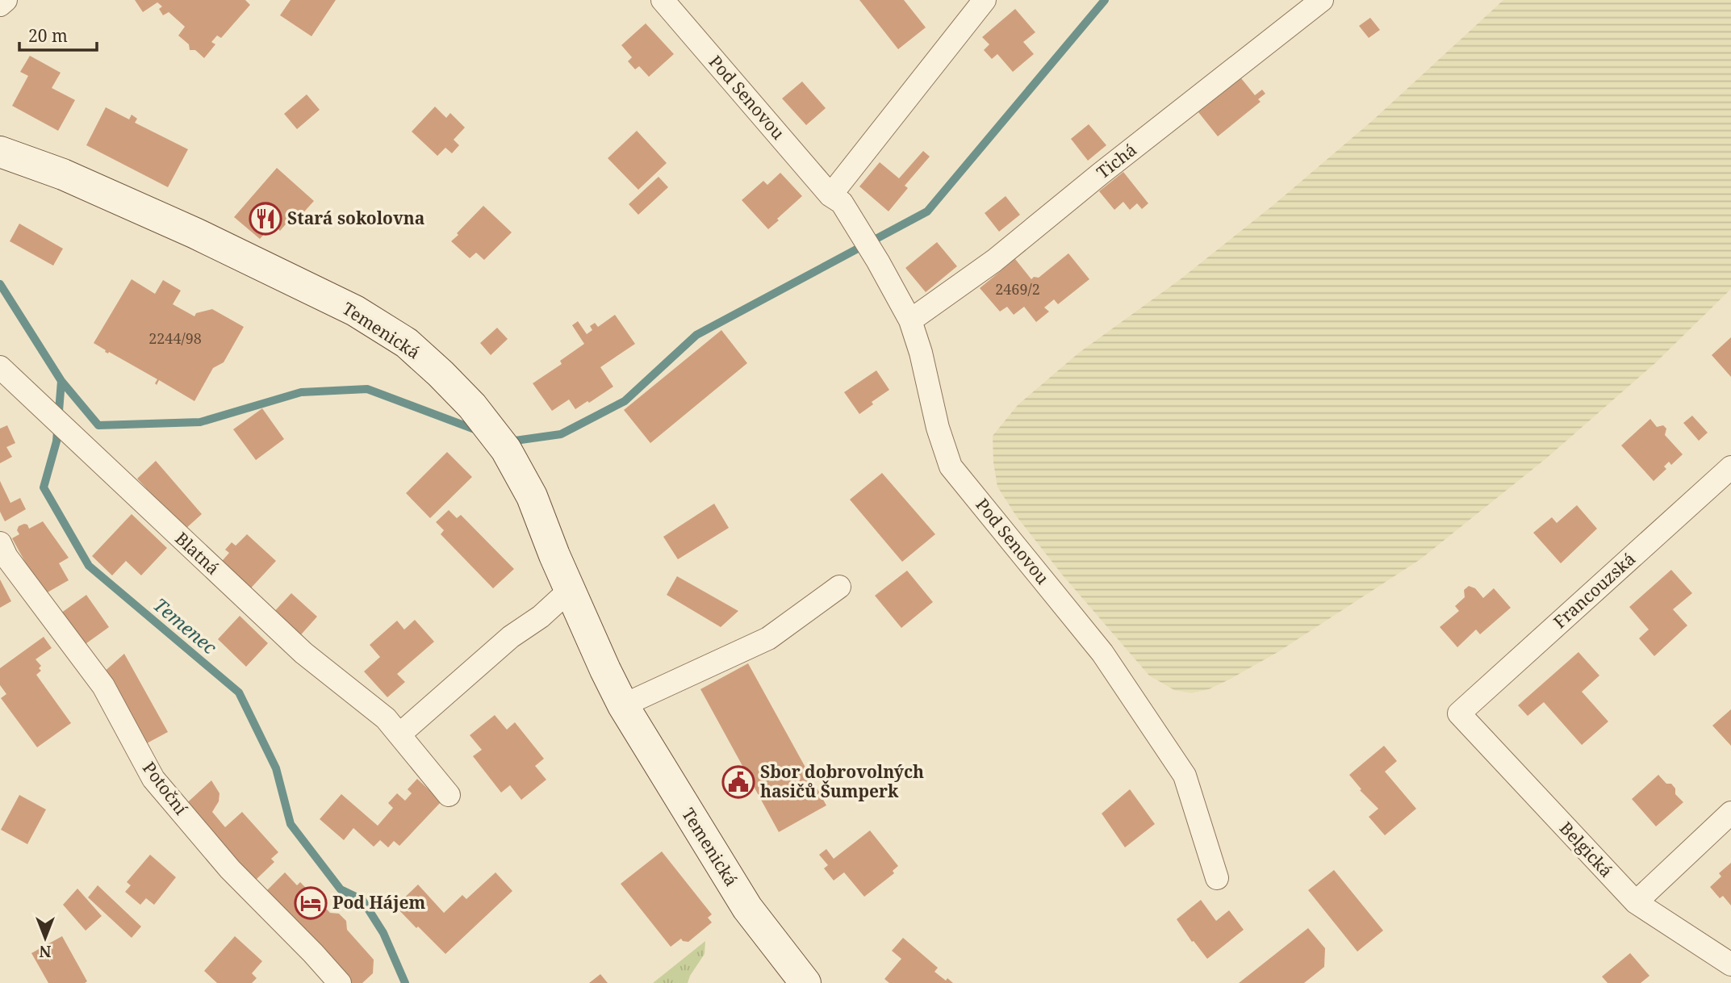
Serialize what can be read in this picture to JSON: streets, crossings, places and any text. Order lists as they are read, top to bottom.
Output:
{
  "streets": {
    "street": [
      "Pod Senovou",
      "Tichá",
      "Temenická",
      "Blatná",
      "Francouzská",
      "Potoční",
      "Belgická"
    ]
  },
  "crossings": [
    ["Pod Senovou", "Tichá"],
    ["Francouzská", "Belgická"]
  ],
  "water": ["Temenec"],
  "places": {
    "restaurant": ["Stará sokolovna"],
    "public building": ["Sbor dobrovolných hasičů Šumperk"],
    "hotel": ["Pod Hájem"]
  },
  "house_numbers": ["2469/2", "2244/98"],
  "scale_bar": "20 m",
  "north": "bottom"
}
